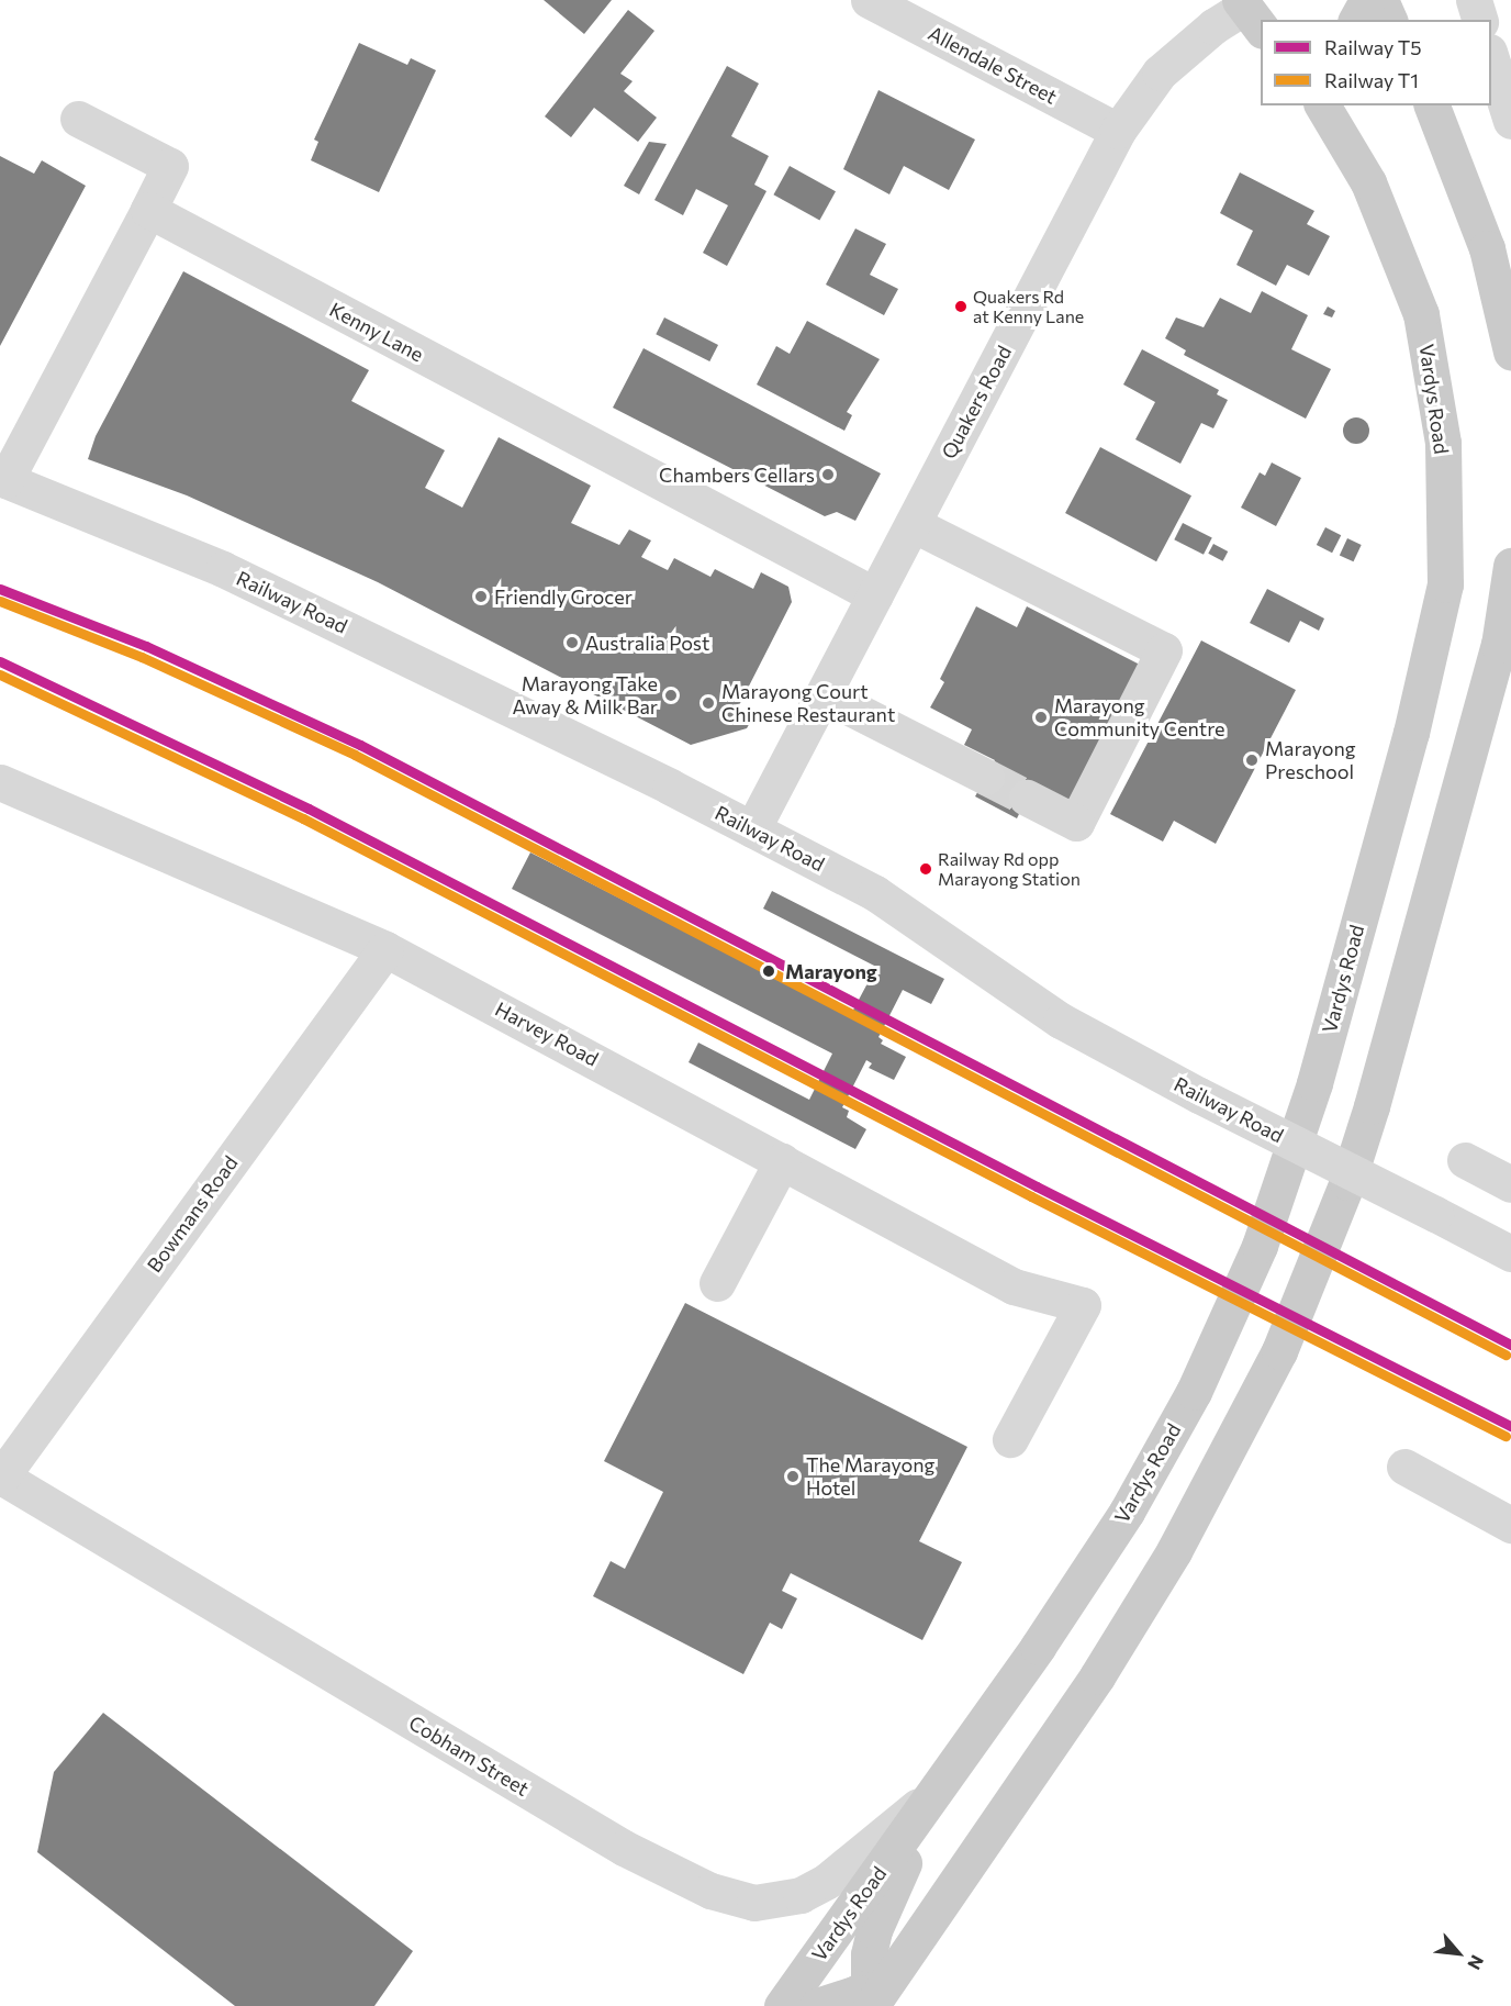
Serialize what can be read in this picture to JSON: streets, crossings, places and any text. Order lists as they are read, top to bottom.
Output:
{
  "streets": {
    "main road": ["Vardys Road"],
    "street": [
      "Allendale Street",
      "Kenny Lane",
      "Quakers Road",
      "Railway Road",
      "Harvey Road",
      "Bowmans Road",
      "Cobham Street"
    ]
  },
  "crossings": [
    ["Allendale Street", "Quakers Road"],
    ["Kenny Lane", "Quakers Road"],
    ["Vardys Road", "Cobham Street"],
    ["Quakers Road", "Railway Road"],
    ["Harvey Road", "Bowmans Road"],
    ["Bowmans Road", "Cobham Street"]
  ],
  "places": [
    "Quakers Rd at Kenny Lane",
    "Chambers Cellars",
    "Friendly Grocer",
    "Australia Post",
    "Marayong Take Away & Milk Bar",
    "Marayong Court Chinese Restaurant",
    "Marayong Community Centre",
    "Marayong Preschool",
    "Railway Rd opp Marayong Station",
    "Marayong",
    "The Marayong Hotel"
  ],
  "lines": ["rail line T5", "rail line T1"],
  "legend": ["Railway T5", "Railway T1"],
  "north": "bottom right"
}
